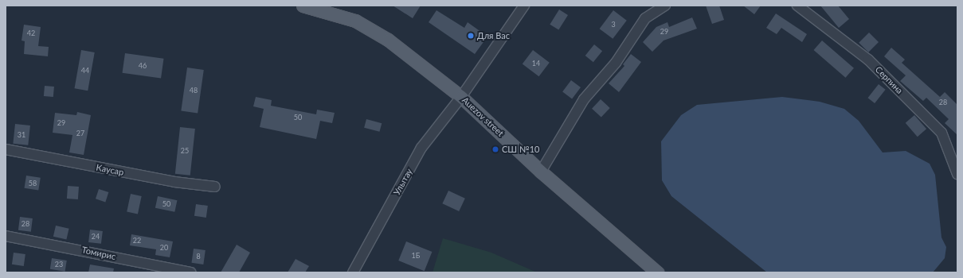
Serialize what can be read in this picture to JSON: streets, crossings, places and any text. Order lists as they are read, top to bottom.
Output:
{
  "streets": {
    "main road": ["Auezov street"],
    "street": [
      "Серпина",
      "Каусар",
      "Улытау",
      "Томирис"
    ]
  },
  "crossings": [
    ["Auezov street", "Улытау"]
  ],
  "places": ["Для Вас", "СШ №10"],
  "house_numbers": [
    "3",
    "29",
    "42",
    "14",
    "46",
    "44",
    "48",
    "28",
    "50",
    "29",
    "27",
    "31",
    "25",
    "58",
    "50",
    "28",
    "24",
    "22",
    "20",
    "1Б",
    "8",
    "23"
  ]
}
